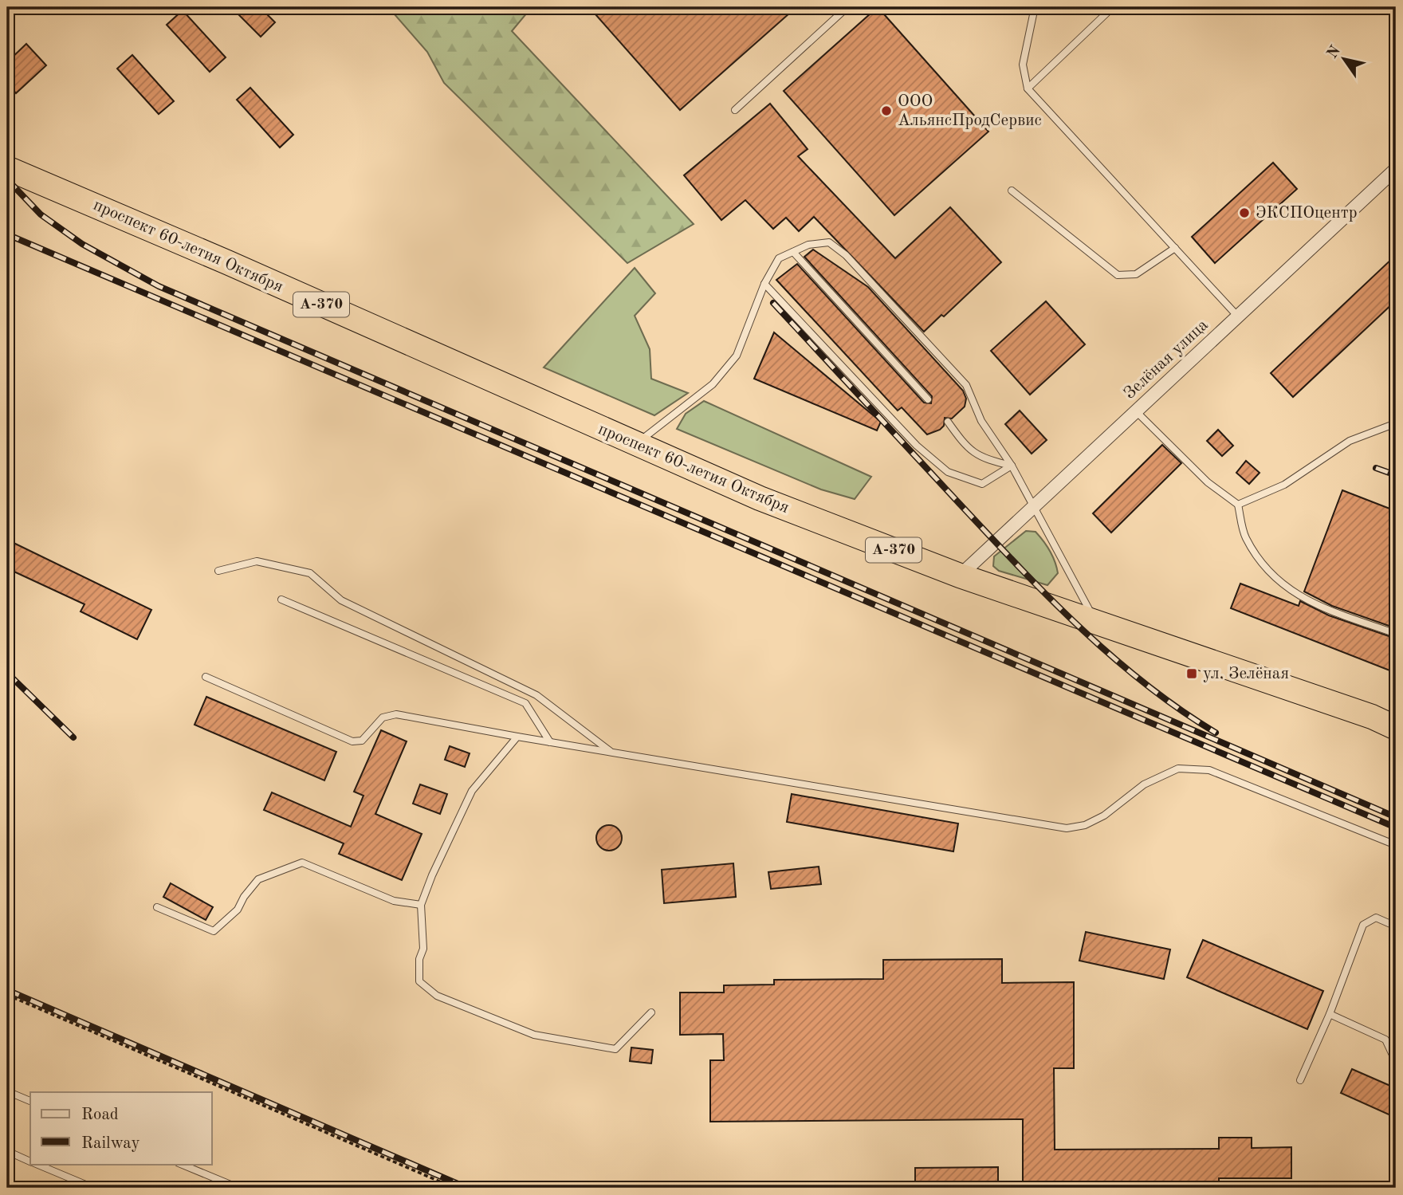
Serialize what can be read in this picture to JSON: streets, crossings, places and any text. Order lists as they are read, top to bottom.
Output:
{
  "streets": {
    "highway": ["проспект 60-летия Октября", "А-370"],
    "street": ["Зелёная улица"]
  },
  "crossings": [
    ["проспект 60-летия Октября", "Зелёная улица"]
  ],
  "places": {
    "other": ["ООО АльянсПродСервис", "ЭКСПОцентр"],
    "transit": ["ул. Зелёная"]
  },
  "legend": ["Road", "Railway"],
  "north": "top left"
}
